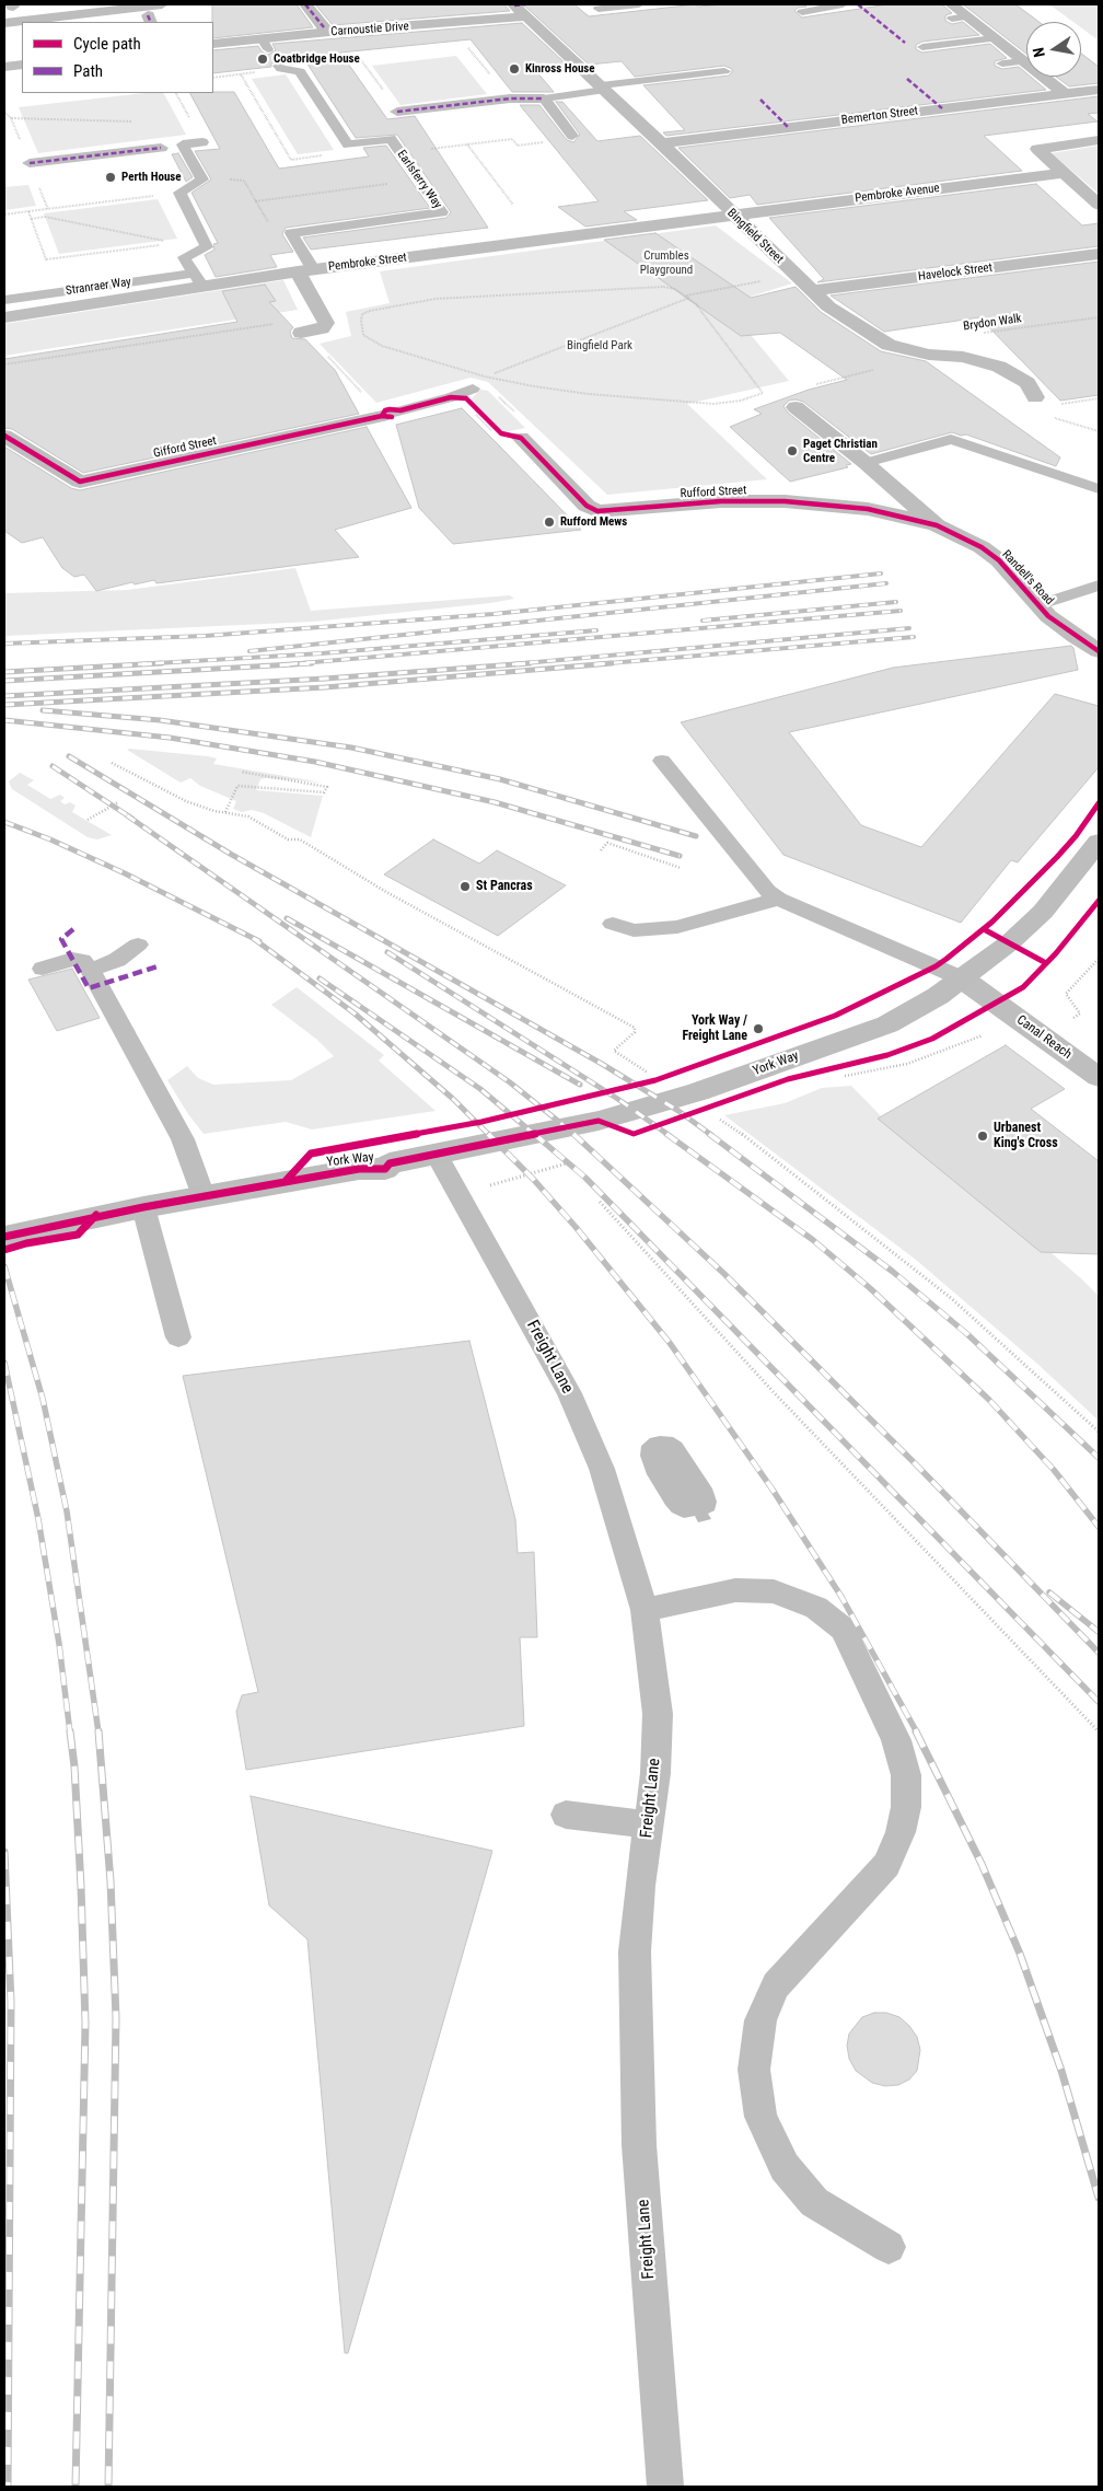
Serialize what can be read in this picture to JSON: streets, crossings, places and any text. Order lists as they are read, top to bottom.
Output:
{
  "streets": {
    "main road": ["York Way"],
    "street": [
      "Carnoustie Drive",
      "Bemerton Street",
      "Pembroke Avenue",
      "Bingfield Street",
      "Pembroke Street",
      "Havelock Street",
      "Gifford Street",
      "Rufford Street",
      "Randell's Road",
      "Canal Reach"
    ],
    "lane": ["Earlsferry Way", "Stranraer Way", "Freight Lane"],
    "path": ["Brydon Walk"]
  },
  "crossings": [
    ["Carnoustie Drive", "Bingfield Street"],
    ["Bemerton Street", "Bingfield Street"],
    ["Earlsferry Way", "Pembroke Street"],
    ["Pembroke Avenue", "Bingfield Street"],
    ["Pembroke Avenue", "Pembroke Street"],
    ["Bingfield Street", "Pembroke Street"],
    ["Bingfield Street", "Havelock Street"],
    ["Pembroke Street", "Stranraer Way"],
    ["Rufford Street", "Randell's Road"],
    ["Canal Reach", "York Way"],
    ["York Way", "Freight Lane"]
  ],
  "parks": ["Crumbles Playground", "Bingfield Park"],
  "places": [
    "Coatbridge House",
    "Kinross House",
    "Perth House",
    "Paget Christian Centre",
    "Rufford Mews",
    "St Pancras",
    "York Way / Freight Lane",
    "Urbanest King's Cross"
  ],
  "legend": ["Cycle path", "Path"],
  "north": "left"
}
